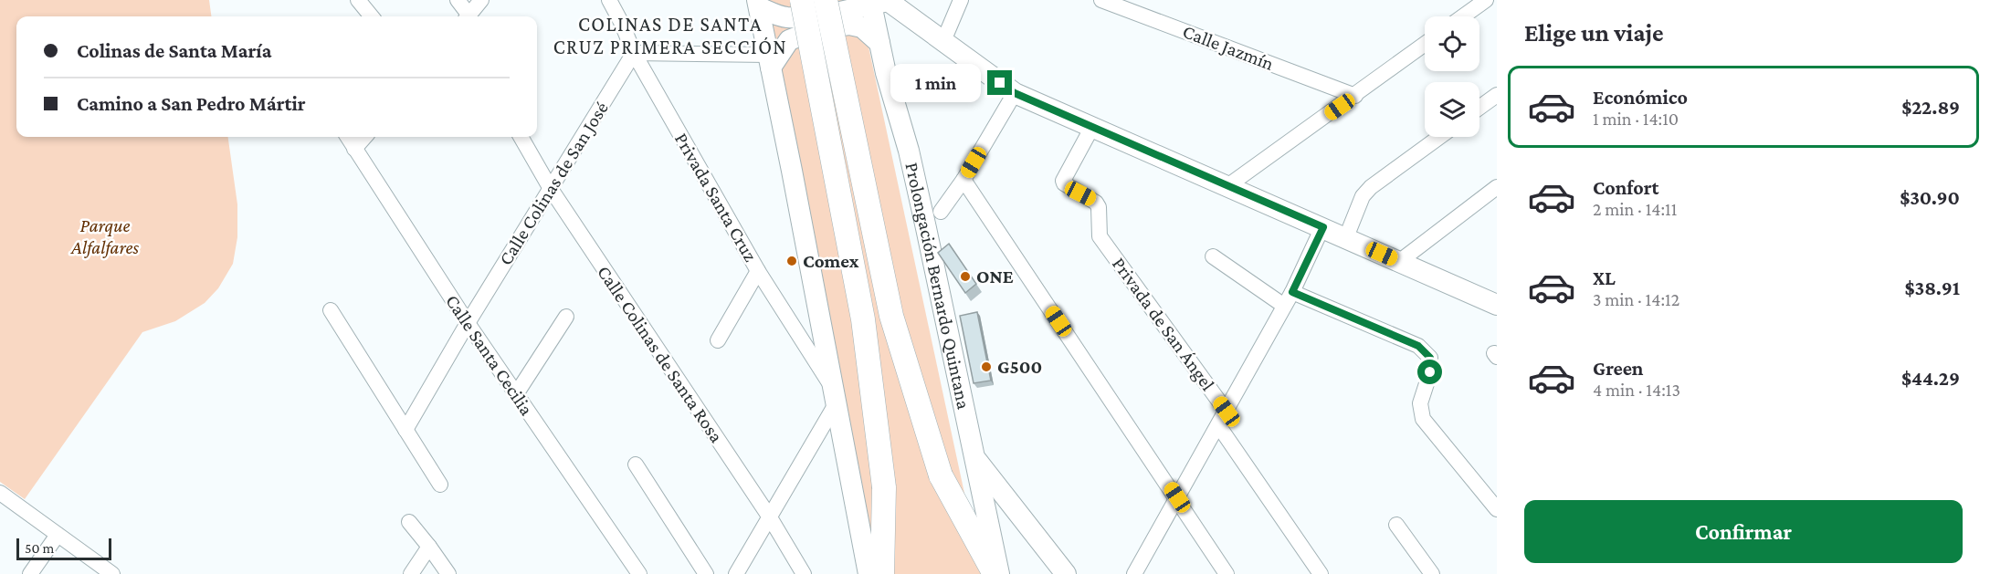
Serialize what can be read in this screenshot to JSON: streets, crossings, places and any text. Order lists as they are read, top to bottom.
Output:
{
  "streets": {
    "street": [
      "Calle Jazmín",
      "Calle Colinas de San José",
      "Privada Santa Cruz",
      "Prolongación Bernardo Quintana",
      "Privada de San Ángel",
      "Calle Colinas de Santa Rosa",
      "Calle Santa Cecilia"
    ]
  },
  "crossings": [
    ["Calle Colinas de San José", "Privada Santa Cruz"],
    ["Calle Colinas de San José", "Calle Colinas de Santa Rosa"],
    ["Calle Colinas de San José", "Calle Santa Cecilia"]
  ],
  "districts": ["COLINAS DE SANTA CRUZ PRIMERA SECCIÓN"],
  "parks": ["Parque Alfalfares"],
  "places": ["Comex", "ONE", "G500"],
  "scale_bar": "50 m",
  "page": {
    "heading": "Elige un viaje",
    "banner": ["Colinas de Santa María", "Camino a San Pedro Mártir"],
    "bubble": "1 min",
    "list": [
      {
        "name": "Económico",
        "note": "1 min · 14:10",
        "value": "$22.89"
      },
      {
        "name": "Confort",
        "note": "2 min · 14:11",
        "value": "$30.90"
      },
      {
        "name": "XL",
        "note": "3 min · 14:12",
        "value": "$38.91"
      },
      {
        "name": "Green",
        "note": "4 min · 14:13",
        "value": "$44.29"
      }
    ],
    "buttons": "Confirmar",
    "scale": "50 m"
  }
}
